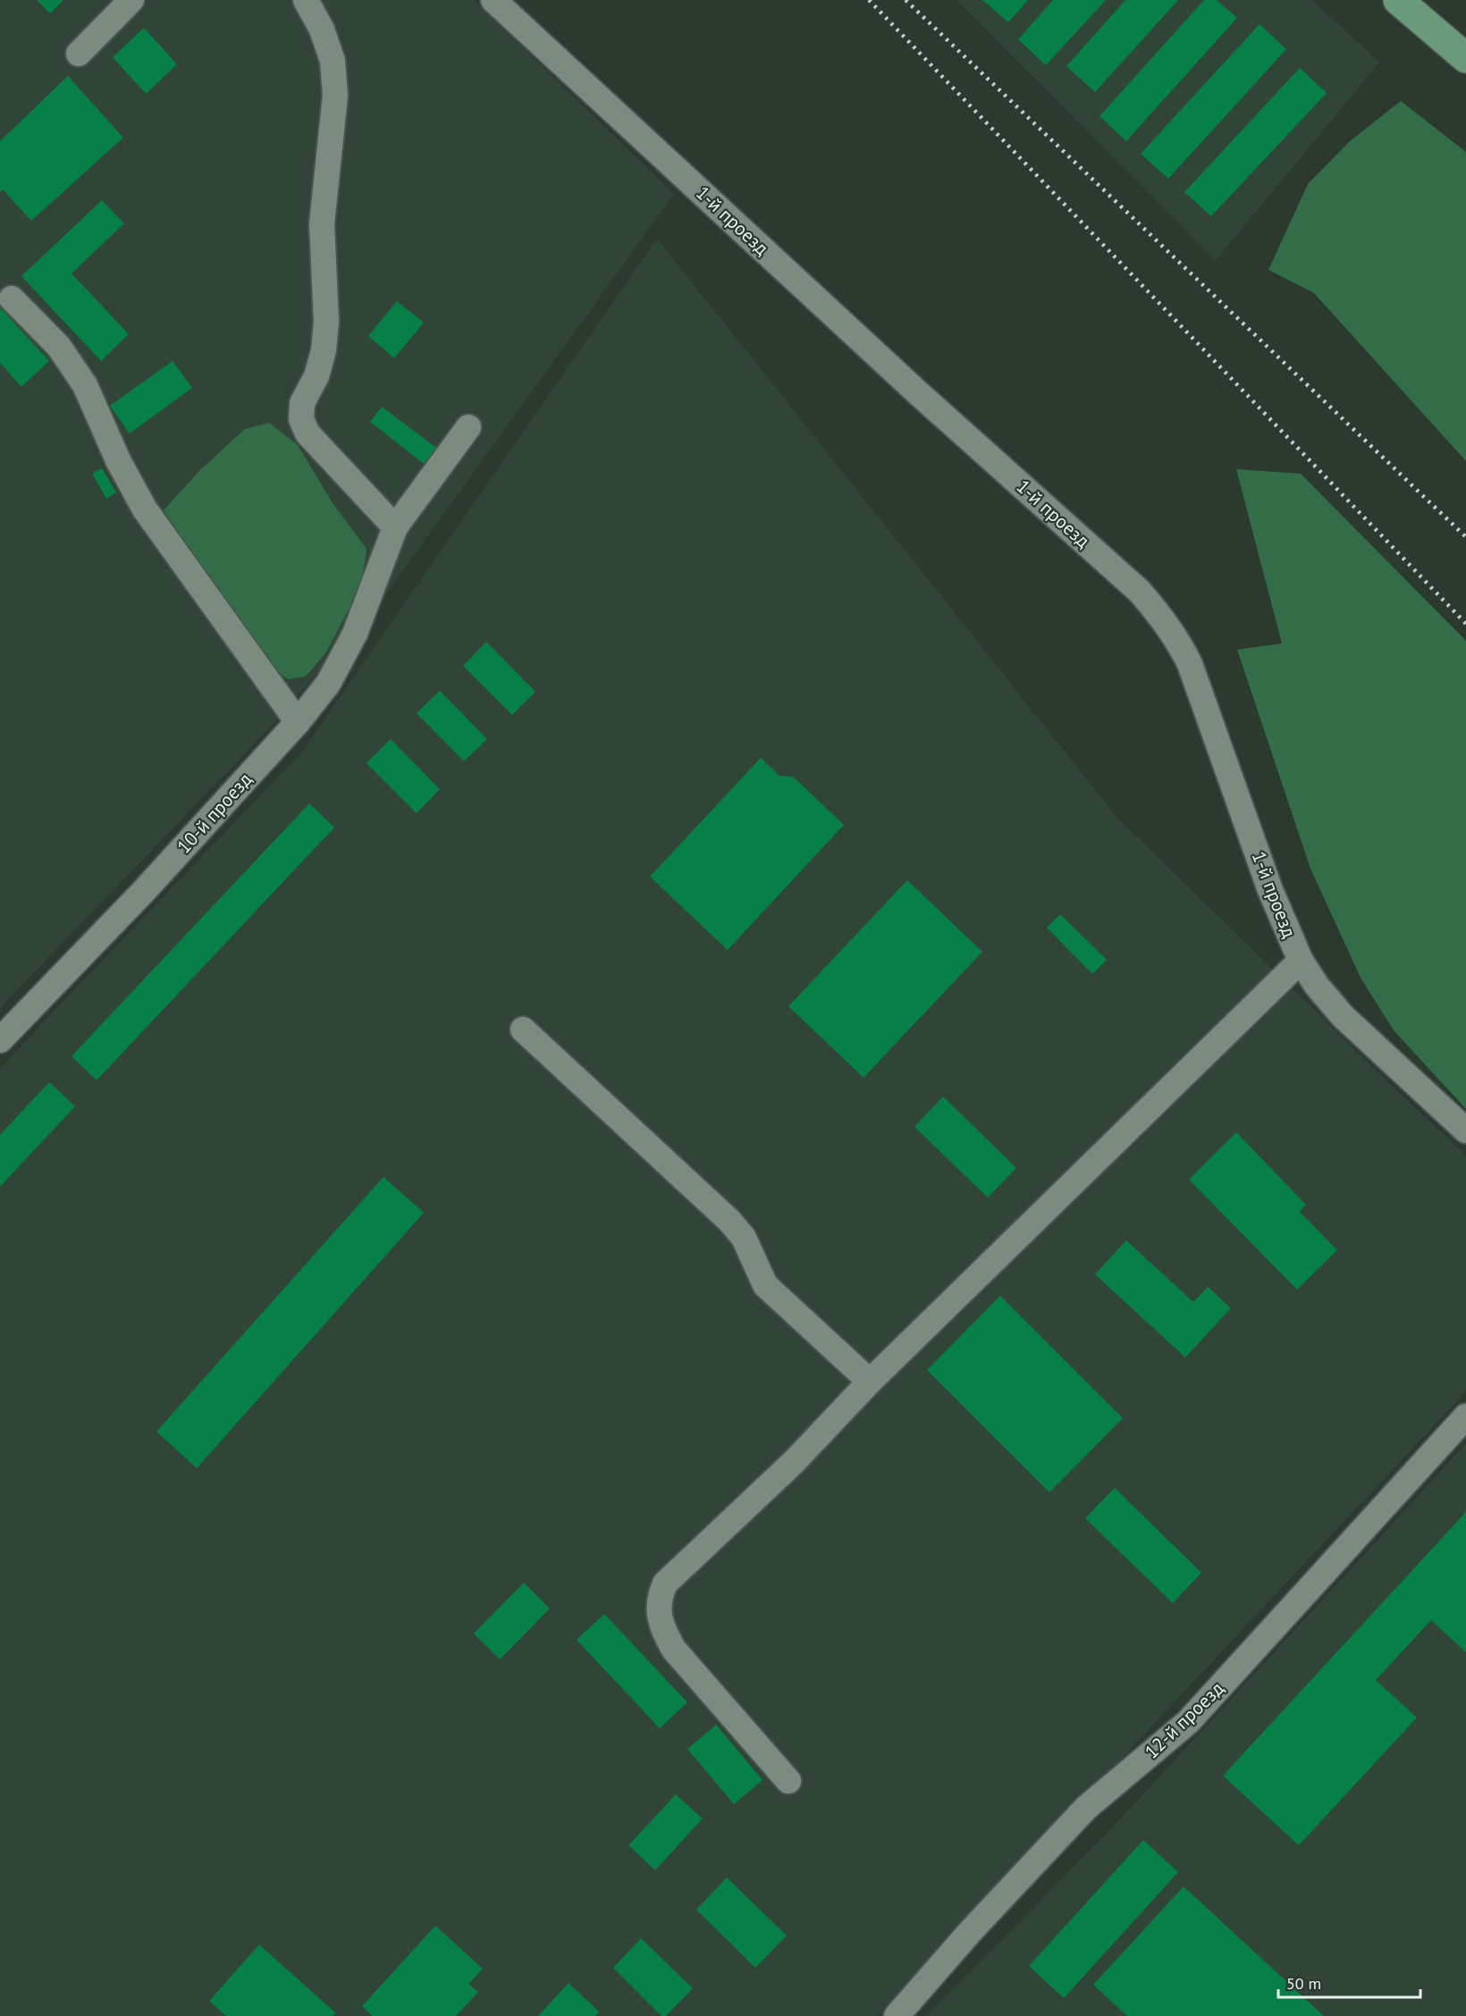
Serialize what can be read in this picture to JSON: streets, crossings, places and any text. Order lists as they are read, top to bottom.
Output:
{
  "streets": {
    "street": ["1-й проезд", "10-й проезд", "12-й проезд"]
  },
  "scale_bar": "50 m"
}
